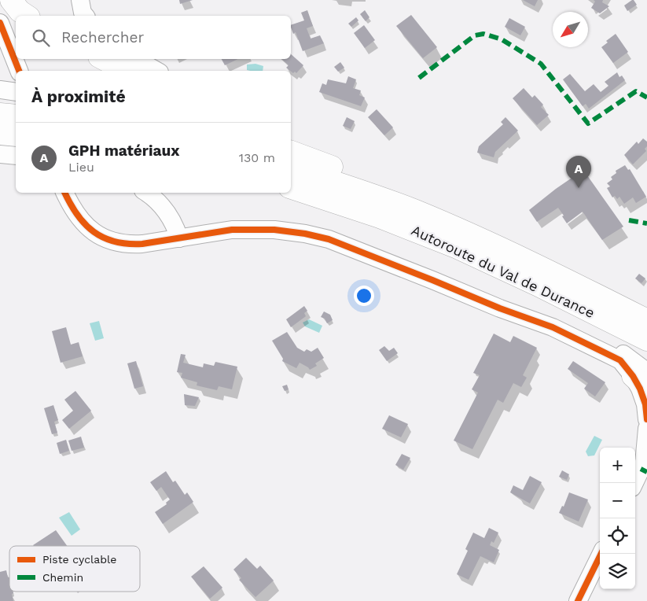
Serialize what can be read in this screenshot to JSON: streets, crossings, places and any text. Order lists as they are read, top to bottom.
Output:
{
  "streets": {
    "highway": ["Autoroute du Val de Durance"]
  },
  "legend": ["Piste cyclable", "Chemin"],
  "north": "bottom left",
  "page": {
    "search": "Rechercher",
    "heading": "À proximité",
    "list": [
      {
        "mark": "A",
        "name": "GPH matériaux",
        "note": "Lieu",
        "value": "130 m"
      }
    ],
    "pins": "A",
    "map_buttons": ["+", "−"]
  }
}
